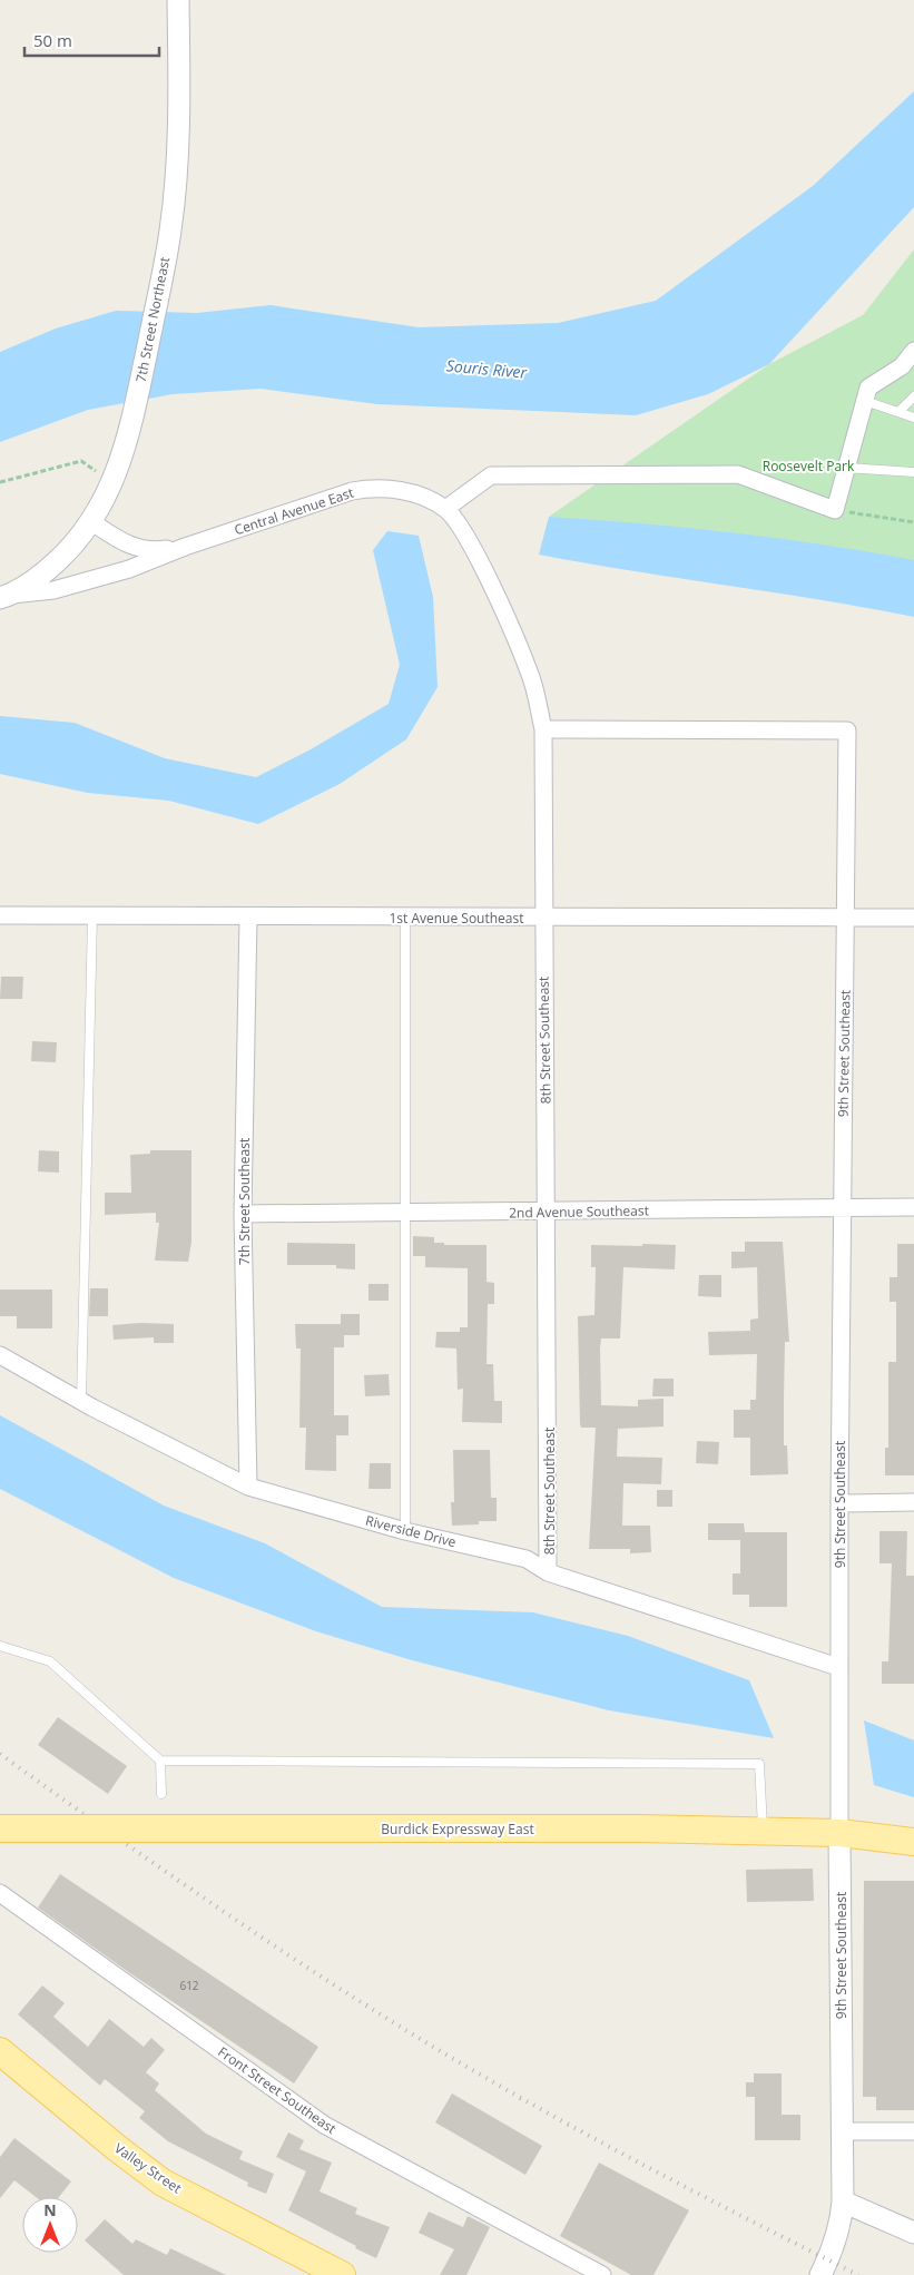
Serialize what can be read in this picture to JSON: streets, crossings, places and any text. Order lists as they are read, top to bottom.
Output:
{
  "streets": {
    "main road": ["Burdick Expressway East", "Valley Street"],
    "street": [
      "7th Street Northeast",
      "Central Avenue East",
      "1st Avenue Southeast",
      "8th Street Southeast",
      "9th Street Southeast",
      "7th Street Southeast",
      "2nd Avenue Southeast",
      "Riverside Drive",
      "Front Street Southeast"
    ]
  },
  "crossings": [
    ["7th Street Northeast", "Central Avenue East"],
    ["Central Avenue East", "8th Street Southeast"],
    ["1st Avenue Southeast", "8th Street Southeast"],
    ["1st Avenue Southeast", "9th Street Southeast"],
    ["1st Avenue Southeast", "7th Street Southeast"],
    ["8th Street Southeast", "9th Street Southeast"],
    ["8th Street Southeast", "2nd Avenue Southeast"],
    ["8th Street Southeast", "Riverside Drive"],
    ["9th Street Southeast", "2nd Avenue Southeast"],
    ["9th Street Southeast", "Riverside Drive"],
    ["9th Street Southeast", "Burdick Expressway East"],
    ["7th Street Southeast", "2nd Avenue Southeast"],
    ["7th Street Southeast", "Riverside Drive"]
  ],
  "water": ["Souris River"],
  "parks": ["Roosevelt Park"],
  "house_numbers": ["612"],
  "scale_bar": "50 m",
  "north": "top"
}
